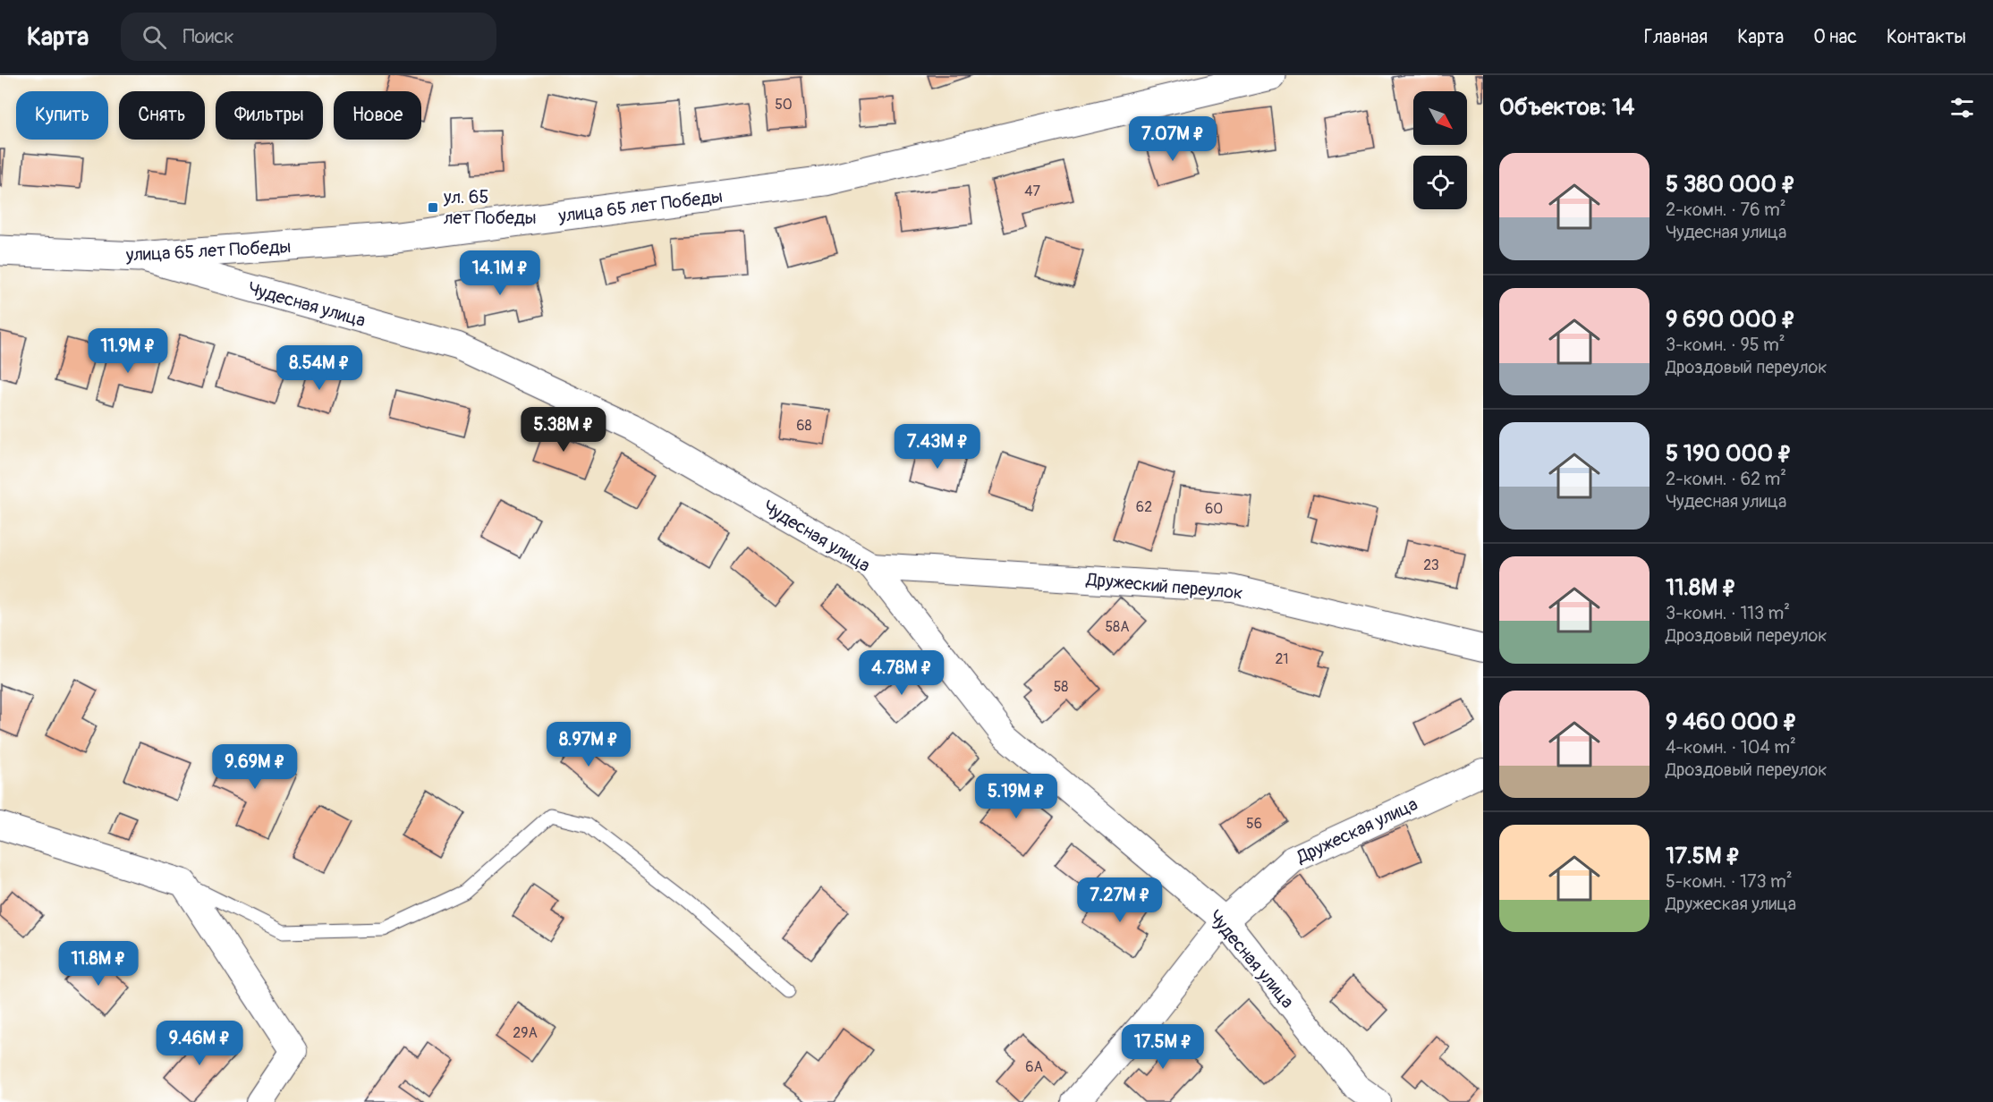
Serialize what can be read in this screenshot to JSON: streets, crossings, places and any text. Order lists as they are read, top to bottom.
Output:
{
  "streets": {
    "street": [
      "улица 65 лет Победы",
      "Чудесная улица",
      "Дружеский переулок",
      "Дружеская улица"
    ]
  },
  "crossings": [
    ["улица 65 лет Победы", "Чудесная улица"],
    ["Чудесная улица", "Дружеский переулок"],
    ["Чудесная улица", "Дружеская улица"]
  ],
  "places": {
    "transit": ["ул. 65 лет Победы"]
  },
  "house_numbers": [
    "50",
    "47",
    "68",
    "62",
    "60",
    "23",
    "58А",
    "21",
    "58",
    "56",
    "29А",
    "6А"
  ],
  "north": "bottom right",
  "page": {
    "header": "Карта",
    "search": "Поиск",
    "nav": [
      "Главная",
      "Карта",
      "О нас",
      "Контакты"
    ],
    "heading": "Объектов: 14",
    "chip": [
      "Купить",
      "Снять",
      "Фильтры",
      "Новое"
    ],
    "price": [
      "7.07M ₽",
      "14.1M ₽",
      "11.9M ₽",
      "8.54M ₽",
      "5.38M ₽",
      "7.43M ₽",
      "4.78M ₽",
      "8.97M ₽",
      "9.69M ₽",
      "5.19M ₽",
      "7.27M ₽",
      "11.8M ₽",
      "9.46M ₽",
      "17.5M ₽"
    ],
    "list": [
      {
        "name": "5 380 000 ₽",
        "note": "2-комн. · 76 m² · Чудесная улица"
      },
      {
        "name": "9 690 000 ₽",
        "note": "3-комн. · 95 m² · Дроздовый переулок"
      },
      {
        "name": "5 190 000 ₽",
        "note": "2-комн. · 62 m² · Чудесная улица"
      },
      {
        "name": "11.8M ₽",
        "note": "3-комн. · 113 m² · Дроздовый переулок"
      },
      {
        "name": "9 460 000 ₽",
        "note": "4-комн. · 104 m² · Дроздовый переулок"
      },
      {
        "name": "17.5M ₽",
        "note": "5-комн. · 173 m² · Дружеская улица"
      }
    ]
  }
}
